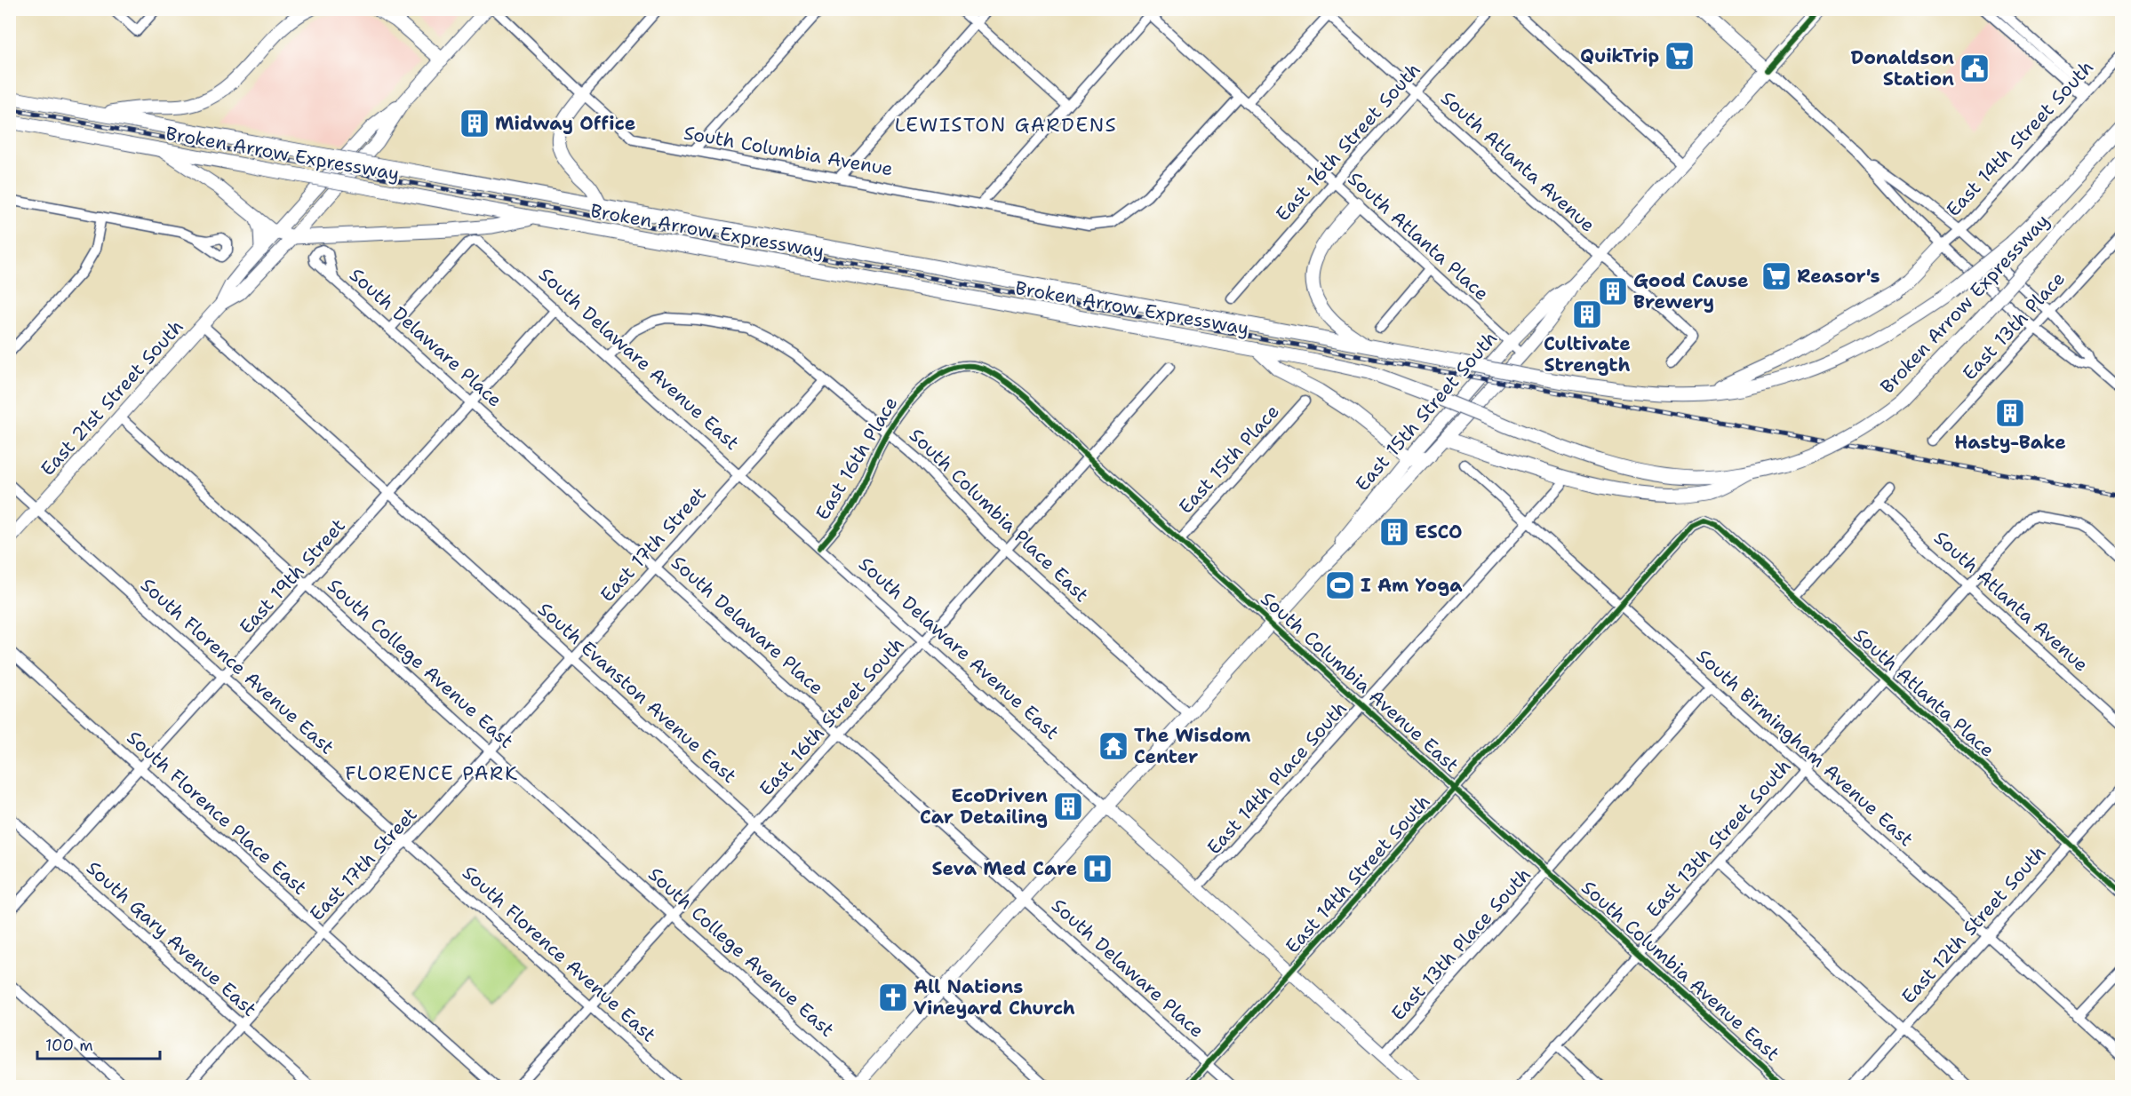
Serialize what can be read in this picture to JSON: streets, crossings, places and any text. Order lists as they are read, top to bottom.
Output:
{
  "streets": {
    "highway": ["Broken Arrow Expressway"],
    "main road": ["South Delaware Avenue East", "East 21st Street South", "East 15th Street South"],
    "street": [
      "East 14th Street South",
      "East 16th Street South",
      "South Columbia Avenue",
      "South Atlanta Avenue",
      "South Atlanta Place",
      "East 13th Place",
      "South Delaware Place",
      "East 16th Place",
      "East 15th Place",
      "South Columbia Place East",
      "East 17th Street",
      "East 19th Street",
      "South College Avenue East",
      "South Florence Avenue East",
      "South Columbia Avenue East",
      "South Evanston Avenue East",
      "South Birmingham Avenue East",
      "East 14th Place South",
      "South Florence Place East",
      "East 13th Street South",
      "East 12th Street South",
      "South Gary Avenue East",
      "East 13th Place South"
    ]
  },
  "crossings": [
    ["East 14th Street South", "South Atlanta Place"],
    ["East 14th Street South", "South Delaware Place"],
    ["East 14th Street South", "South Delaware Avenue East"],
    ["East 14th Street South", "South Columbia Avenue East"],
    ["East 14th Street South", "South Birmingham Avenue East"],
    ["East 16th Street South", "South Atlanta Avenue"],
    ["East 16th Street South", "South Atlanta Place"],
    ["East 16th Street South", "South Delaware Place"],
    ["East 16th Street South", "South Delaware Avenue East"],
    ["East 16th Street South", "South Columbia Place East"],
    ["East 16th Street South", "South College Avenue East"],
    ["East 16th Street South", "South Florence Avenue East"],
    ["East 16th Street South", "South Columbia Avenue East"],
    ["East 16th Street South", "South Evanston Avenue East"],
    ["South Columbia Avenue", "South Atlanta Place"],
    ["South Atlanta Avenue", "East 15th Street South"],
    ["South Atlanta Avenue", "East 13th Street South"],
    ["South Atlanta Place", "East 15th Street South"],
    ["South Atlanta Place", "East 13th Street South"],
    ["South Atlanta Place", "East 12th Street South"],
    ["South Delaware Place", "South Delaware Avenue East"],
    ["South Delaware Place", "East 15th Street South"],
    ["South Delaware Place", "East 17th Street"],
    ["South Delaware Place", "East 19th Street"],
    ["South Delaware Avenue East", "East 15th Street South"],
    ["South Delaware Avenue East", "East 16th Place"],
    ["South Delaware Avenue East", "South Columbia Place East"],
    ["South Delaware Avenue East", "East 17th Street"],
    ["South Delaware Avenue East", "East 19th Street"],
    ["South Delaware Avenue East", "East 14th Place South"],
    ["South Delaware Avenue East", "East 13th Place South"],
    ["East 21st Street South", "South College Avenue East"],
    ["East 21st Street South", "South Florence Avenue East"],
    ["East 21st Street South", "South Evanston Avenue East"],
    ["East 15th Street South", "South Columbia Place East"],
    ["East 15th Street South", "South College Avenue East"],
    ["East 15th Street South", "South Columbia Avenue East"],
    ["East 15th Street South", "South Evanston Avenue East"],
    ["East 16th Place", "South Columbia Place East"],
    ["East 16th Place", "South Columbia Avenue East"],
    ["East 15th Place", "South Columbia Avenue East"],
    ["South Columbia Place East", "East 17th Street"],
    ["East 17th Street", "South College Avenue East"],
    ["East 17th Street", "South Florence Avenue East"],
    ["East 17th Street", "South Evanston Avenue East"],
    ["East 17th Street", "South Florence Place East"],
    ["East 17th Street", "South Gary Avenue East"],
    ["East 19th Street", "South College Avenue East"],
    ["East 19th Street", "South Florence Avenue East"],
    ["East 19th Street", "South Evanston Avenue East"],
    ["East 19th Street", "South Florence Place East"],
    ["East 19th Street", "South Gary Avenue East"],
    ["South Columbia Avenue East", "East 14th Place South"],
    ["South Columbia Avenue East", "East 13th Street South"],
    ["South Columbia Avenue East", "East 13th Place South"],
    ["South Birmingham Avenue East", "East 14th Place South"],
    ["South Birmingham Avenue East", "East 13th Street South"],
    ["South Birmingham Avenue East", "East 12th Street South"],
    ["South Birmingham Avenue East", "East 13th Place South"]
  ],
  "districts": ["LEWISTON GARDENS", "FLORENCE PARK"],
  "places": {
    "supermarket": ["QuikTrip", "Reasor's"],
    "public building": ["Donaldson Station"],
    "building": [
      "Midway Office",
      "Good Cause Brewery",
      "Cultivate Strength",
      "Hasty-Bake",
      "ESCO",
      "EcoDriven Car Detailing"
    ],
    "sports": ["I Am Yoga"],
    "temple": ["The Wisdom Center"],
    "hospital": ["Seva Med Care"],
    "church": ["All Nations Vineyard Church"]
  },
  "scale_bar": "100 m"
}
